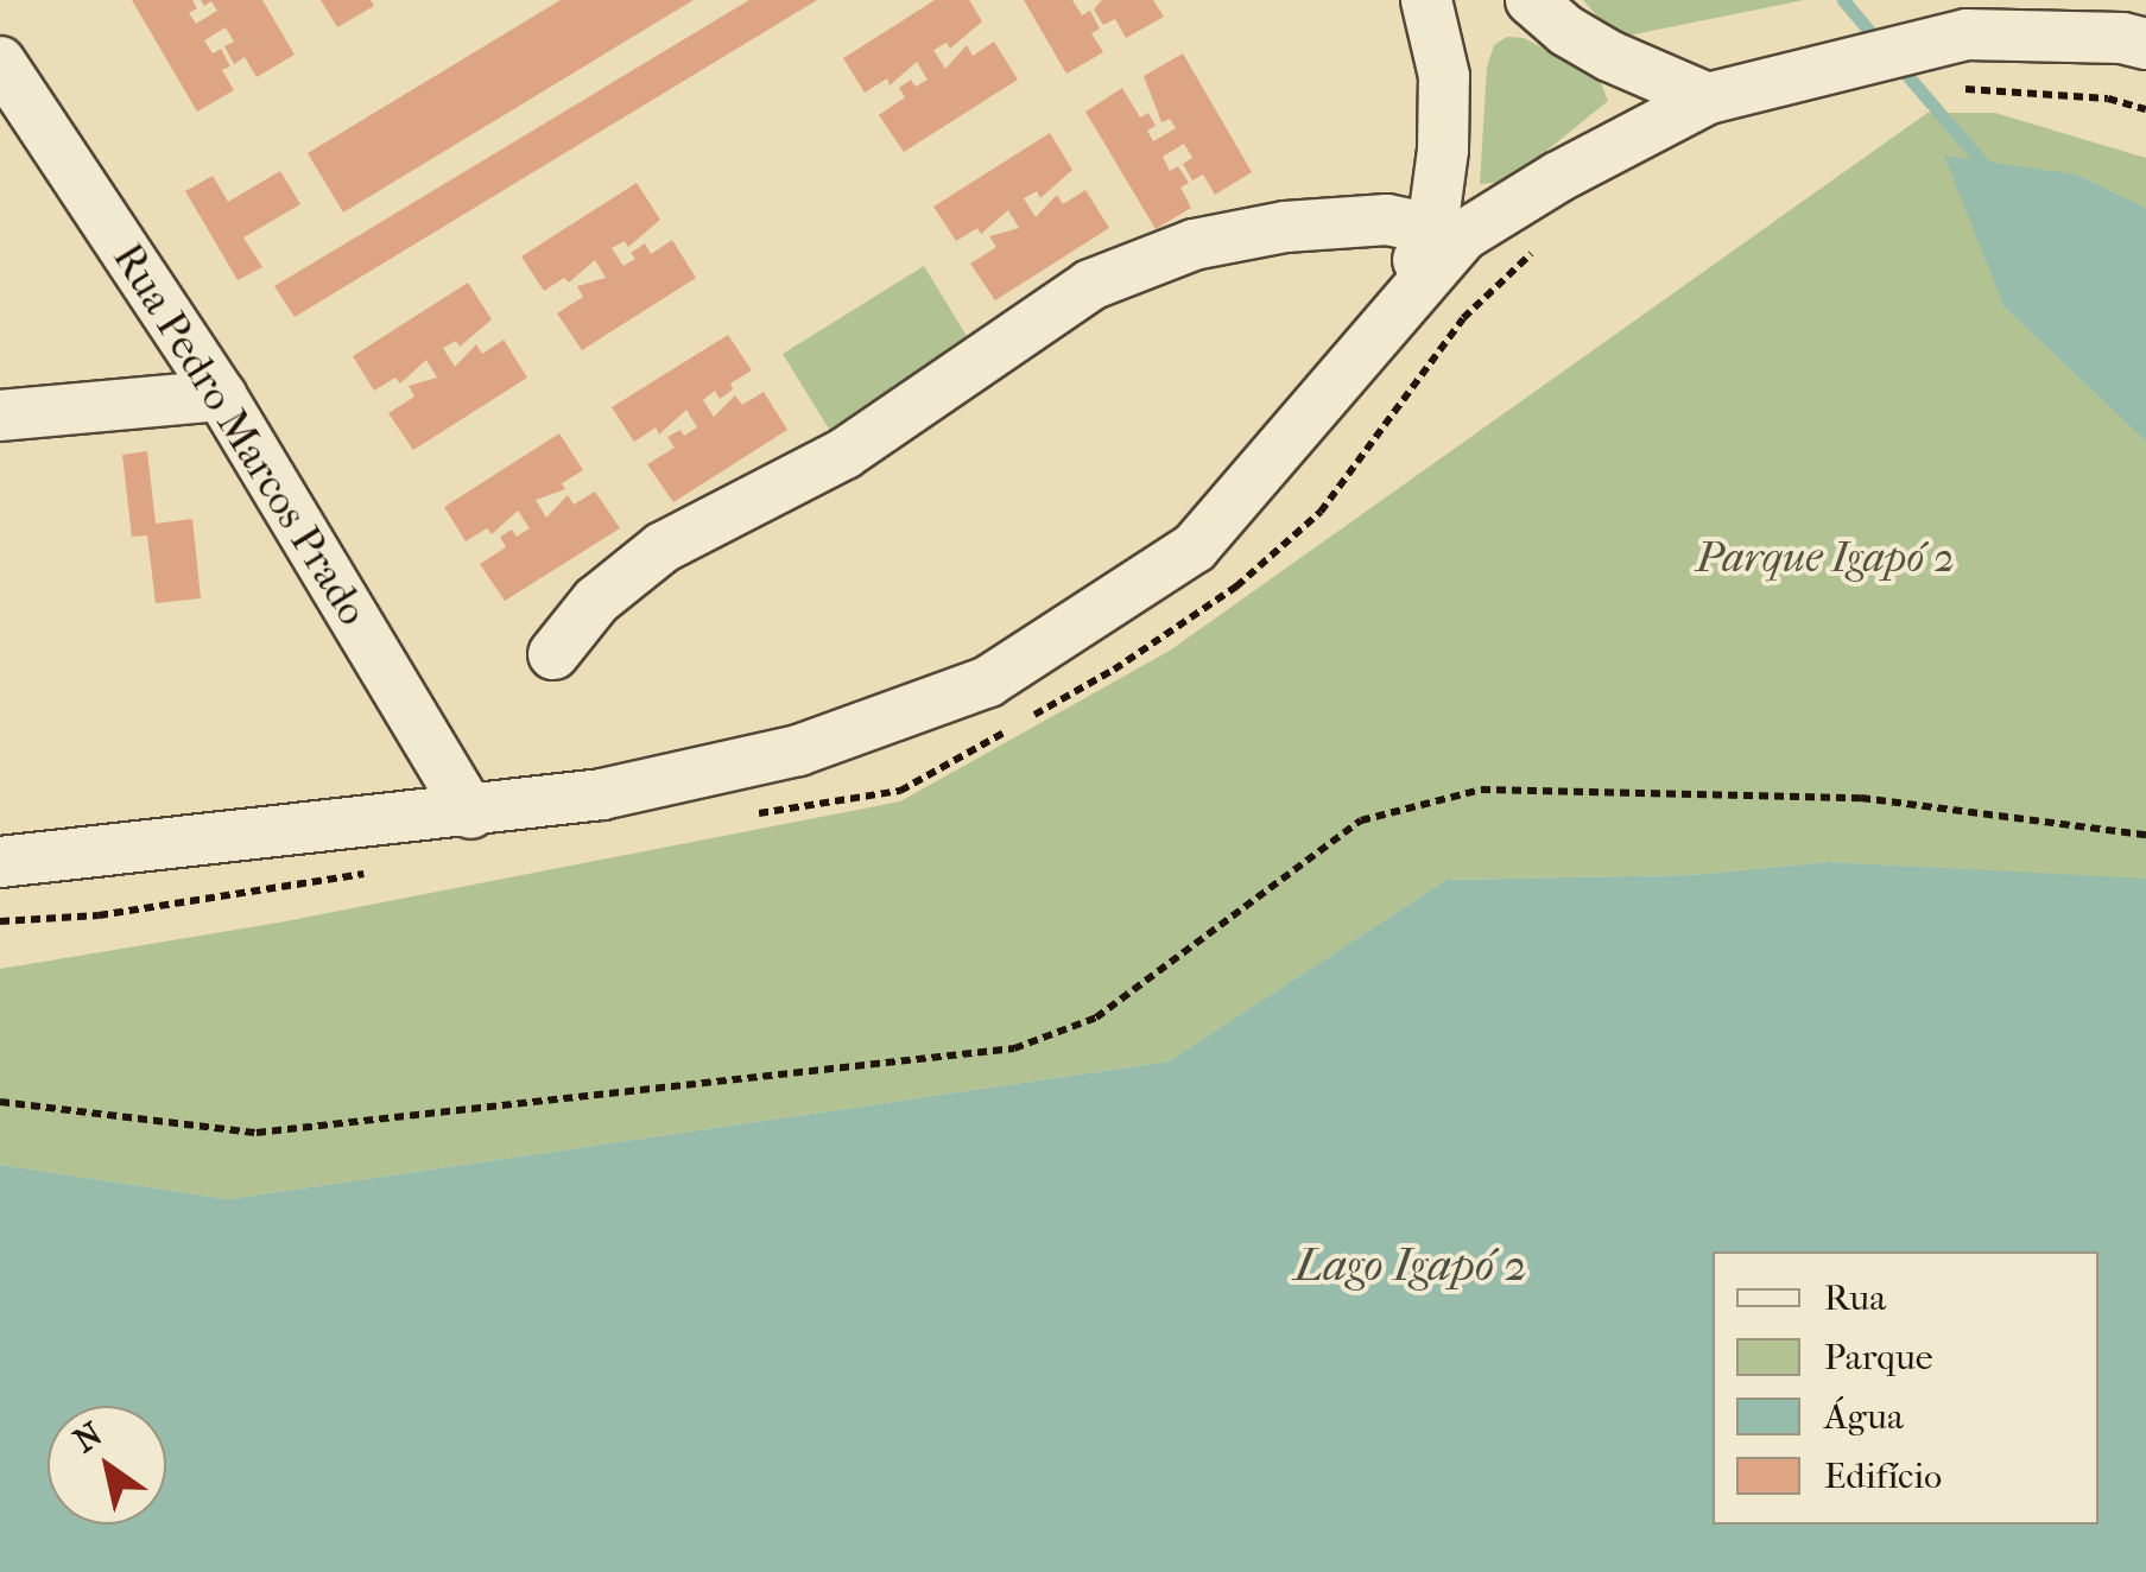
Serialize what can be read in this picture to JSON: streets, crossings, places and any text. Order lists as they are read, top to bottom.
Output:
{
  "streets": {
    "street": ["Rua Pedro Marcos Prado"]
  },
  "water": ["Lago Igapó 2"],
  "parks": ["Parque Igapó 2"],
  "legend": [
    "Rua",
    "Parque",
    "Água",
    "Edifício"
  ],
  "north": "top left"
}
